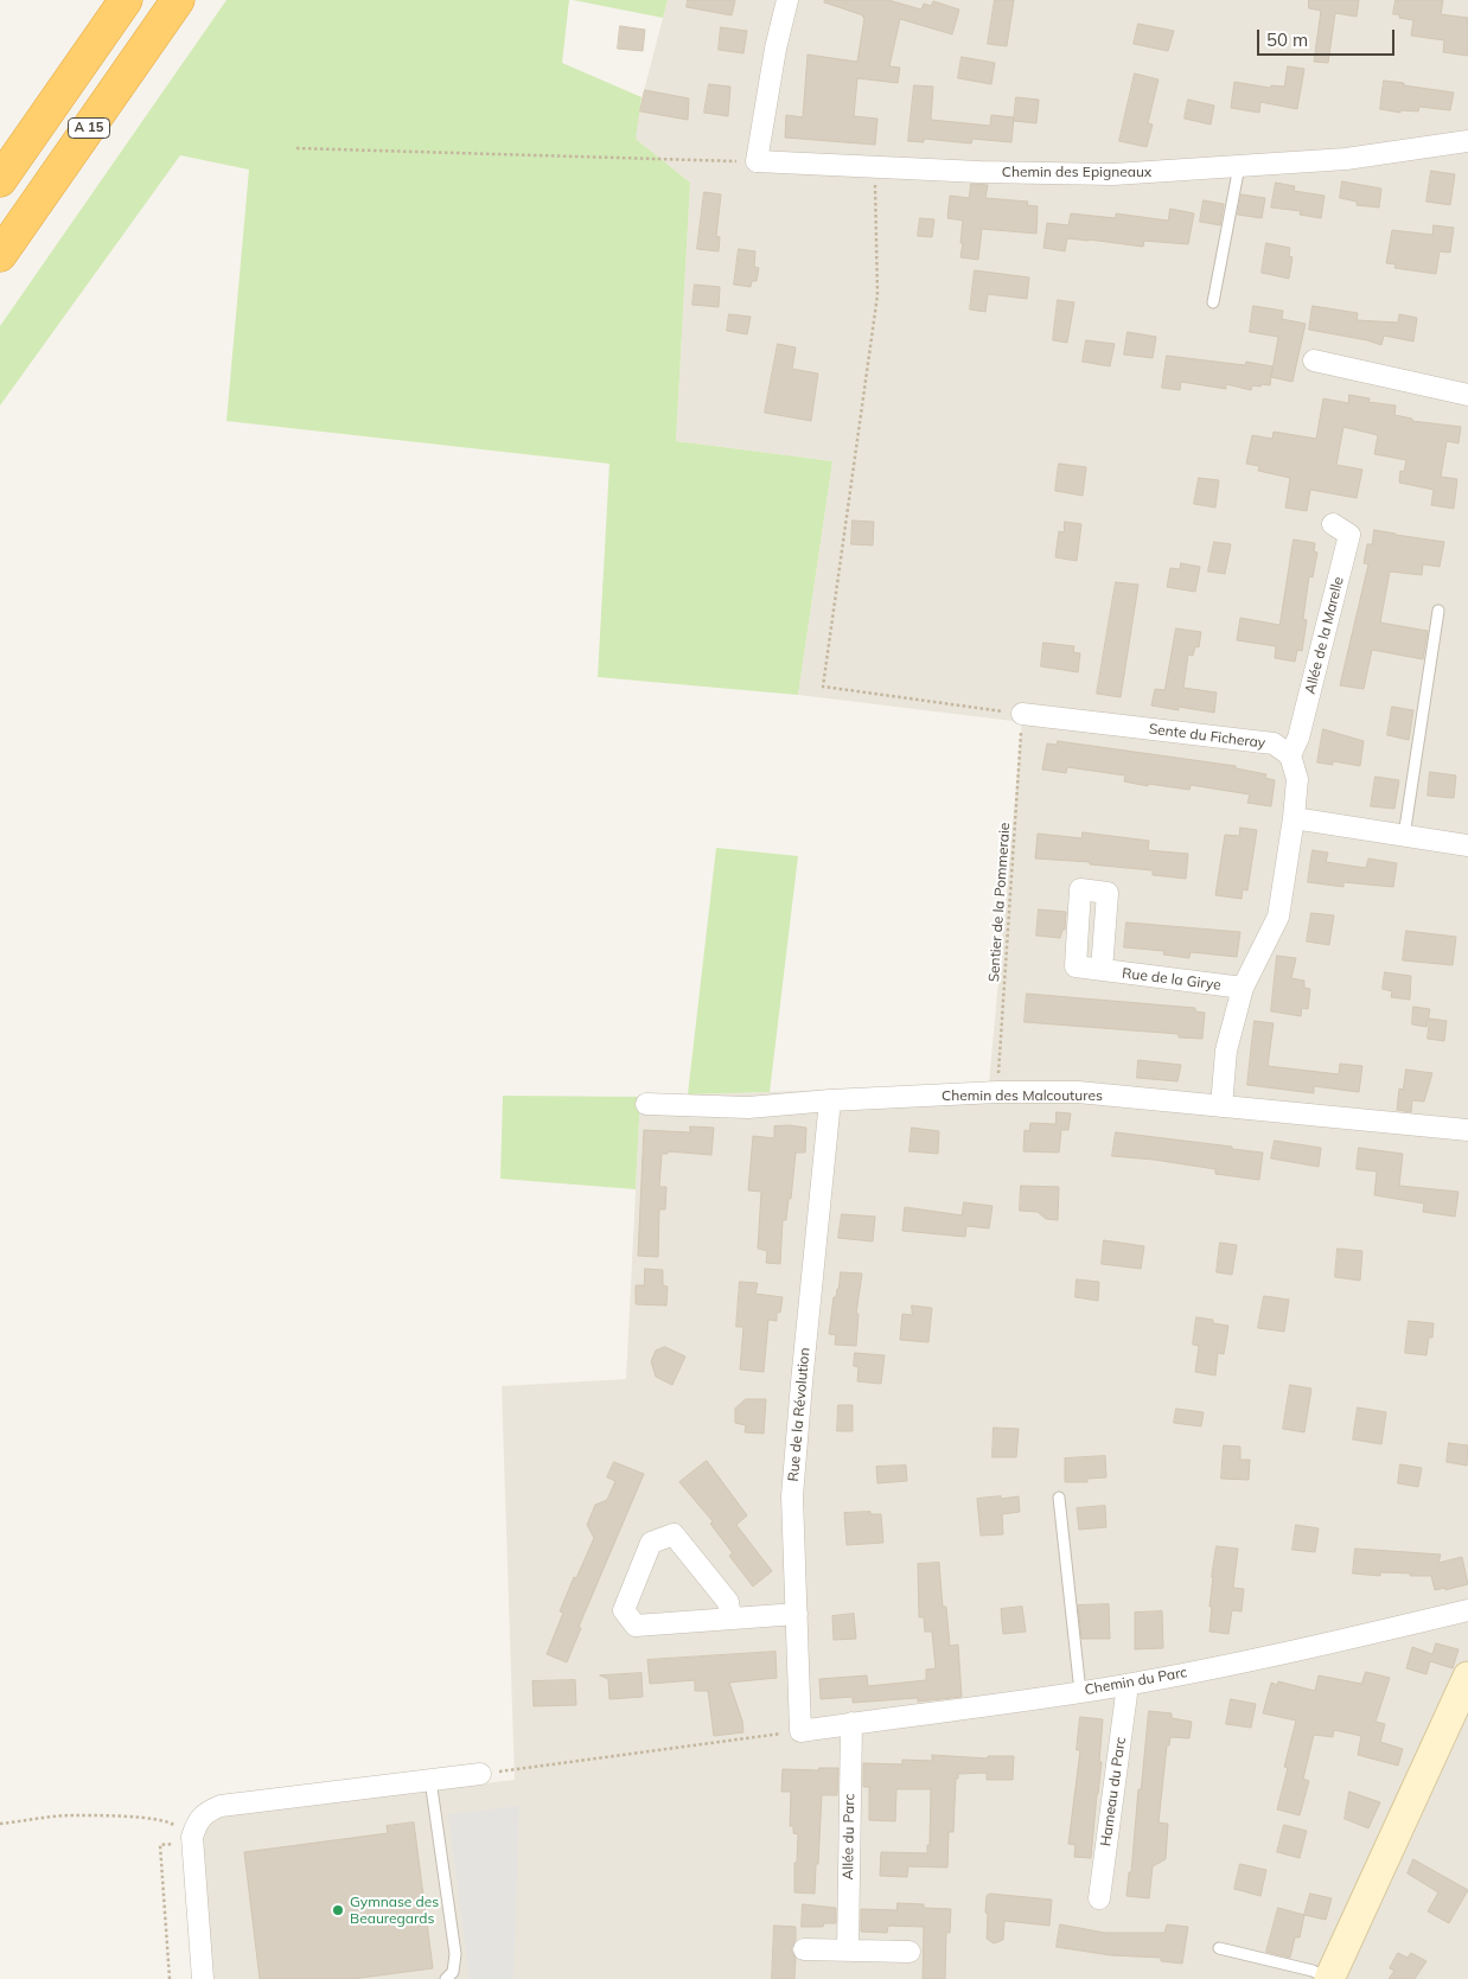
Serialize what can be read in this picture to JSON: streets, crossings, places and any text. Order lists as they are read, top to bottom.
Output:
{
  "streets": {
    "highway": ["A 15"],
    "street": [
      "Chemin des Epigneaux",
      "Allée de la Marelle",
      "Sente du Ficheray",
      "Rue de la Girye",
      "Chemin des Malcoutures",
      "Rue de la Révolution",
      "Chemin du Parc",
      "Hameau du Parc",
      "Allée du Parc"
    ],
    "path": ["Sentier de la Pommeraie"]
  },
  "crossings": [
    ["Allée de la Marelle", "Sente du Ficheray"],
    ["Sente du Ficheray", "Sentier de la Pommeraie"],
    ["Sentier de la Pommeraie", "Chemin des Malcoutures"],
    ["Chemin des Malcoutures", "Rue de la Révolution"],
    ["Rue de la Révolution", "Chemin du Parc"],
    ["Chemin du Parc", "Hameau du Parc"],
    ["Chemin du Parc", "Allée du Parc"]
  ],
  "places": ["Gymnase des Beauregards"],
  "scale_bar": "50 m"
}
